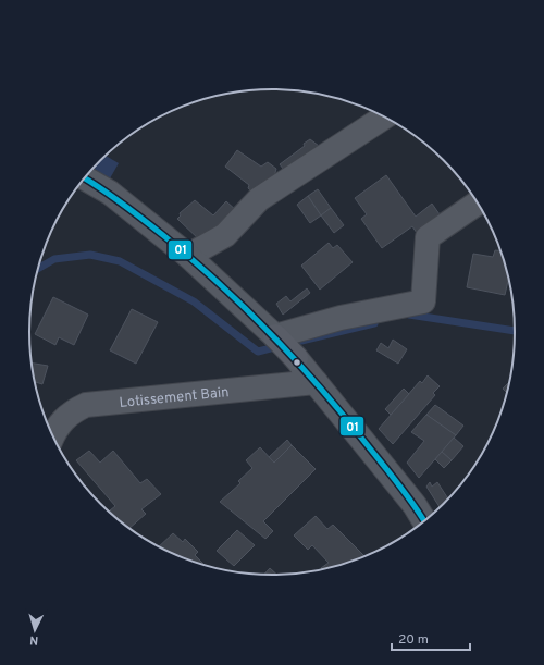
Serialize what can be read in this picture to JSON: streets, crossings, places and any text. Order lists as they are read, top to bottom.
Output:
{
  "streets": {
    "street": ["Lotissement Bain"]
  },
  "lines": ["transit line 01"],
  "scale_bar": "20 m",
  "north": "bottom"
}
